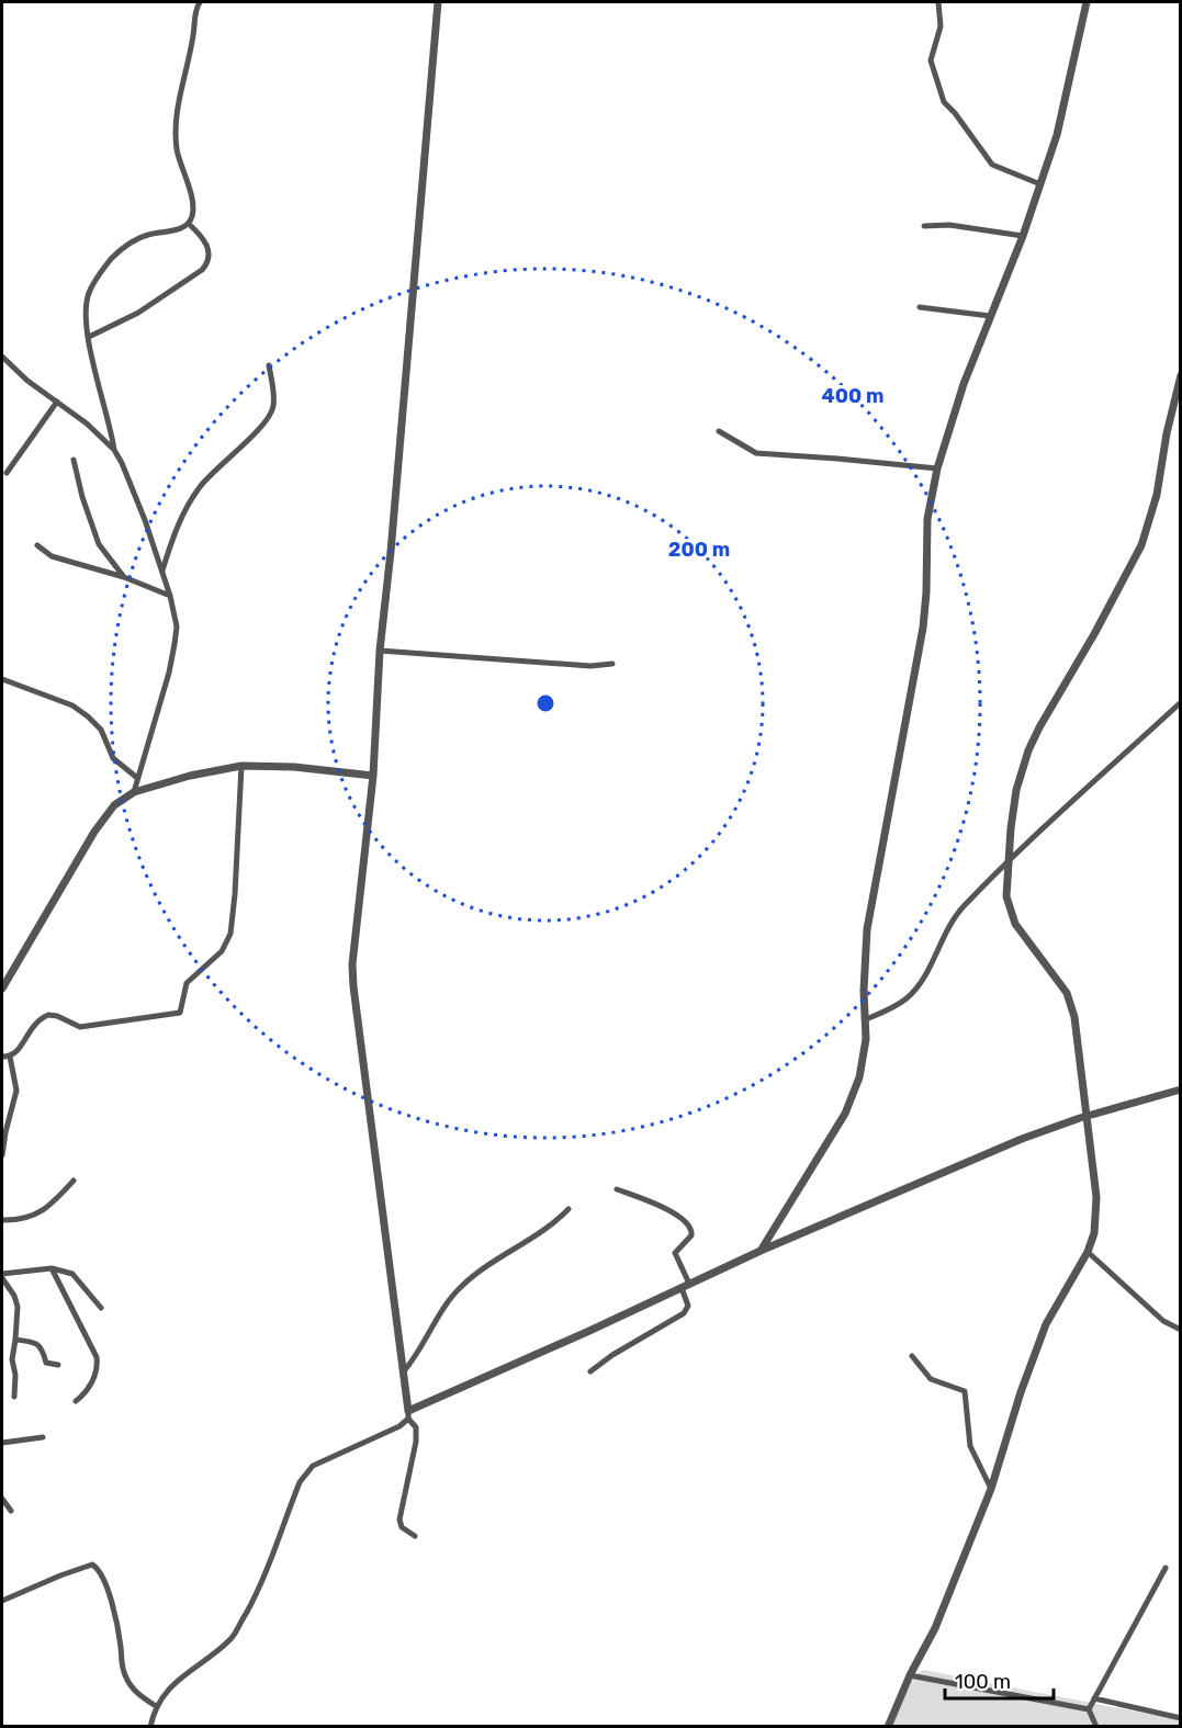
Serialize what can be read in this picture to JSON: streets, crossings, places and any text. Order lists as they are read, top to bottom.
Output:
{
  "scale_bar": "100 m",
  "rings": ["400 m", "200 m"]
}
